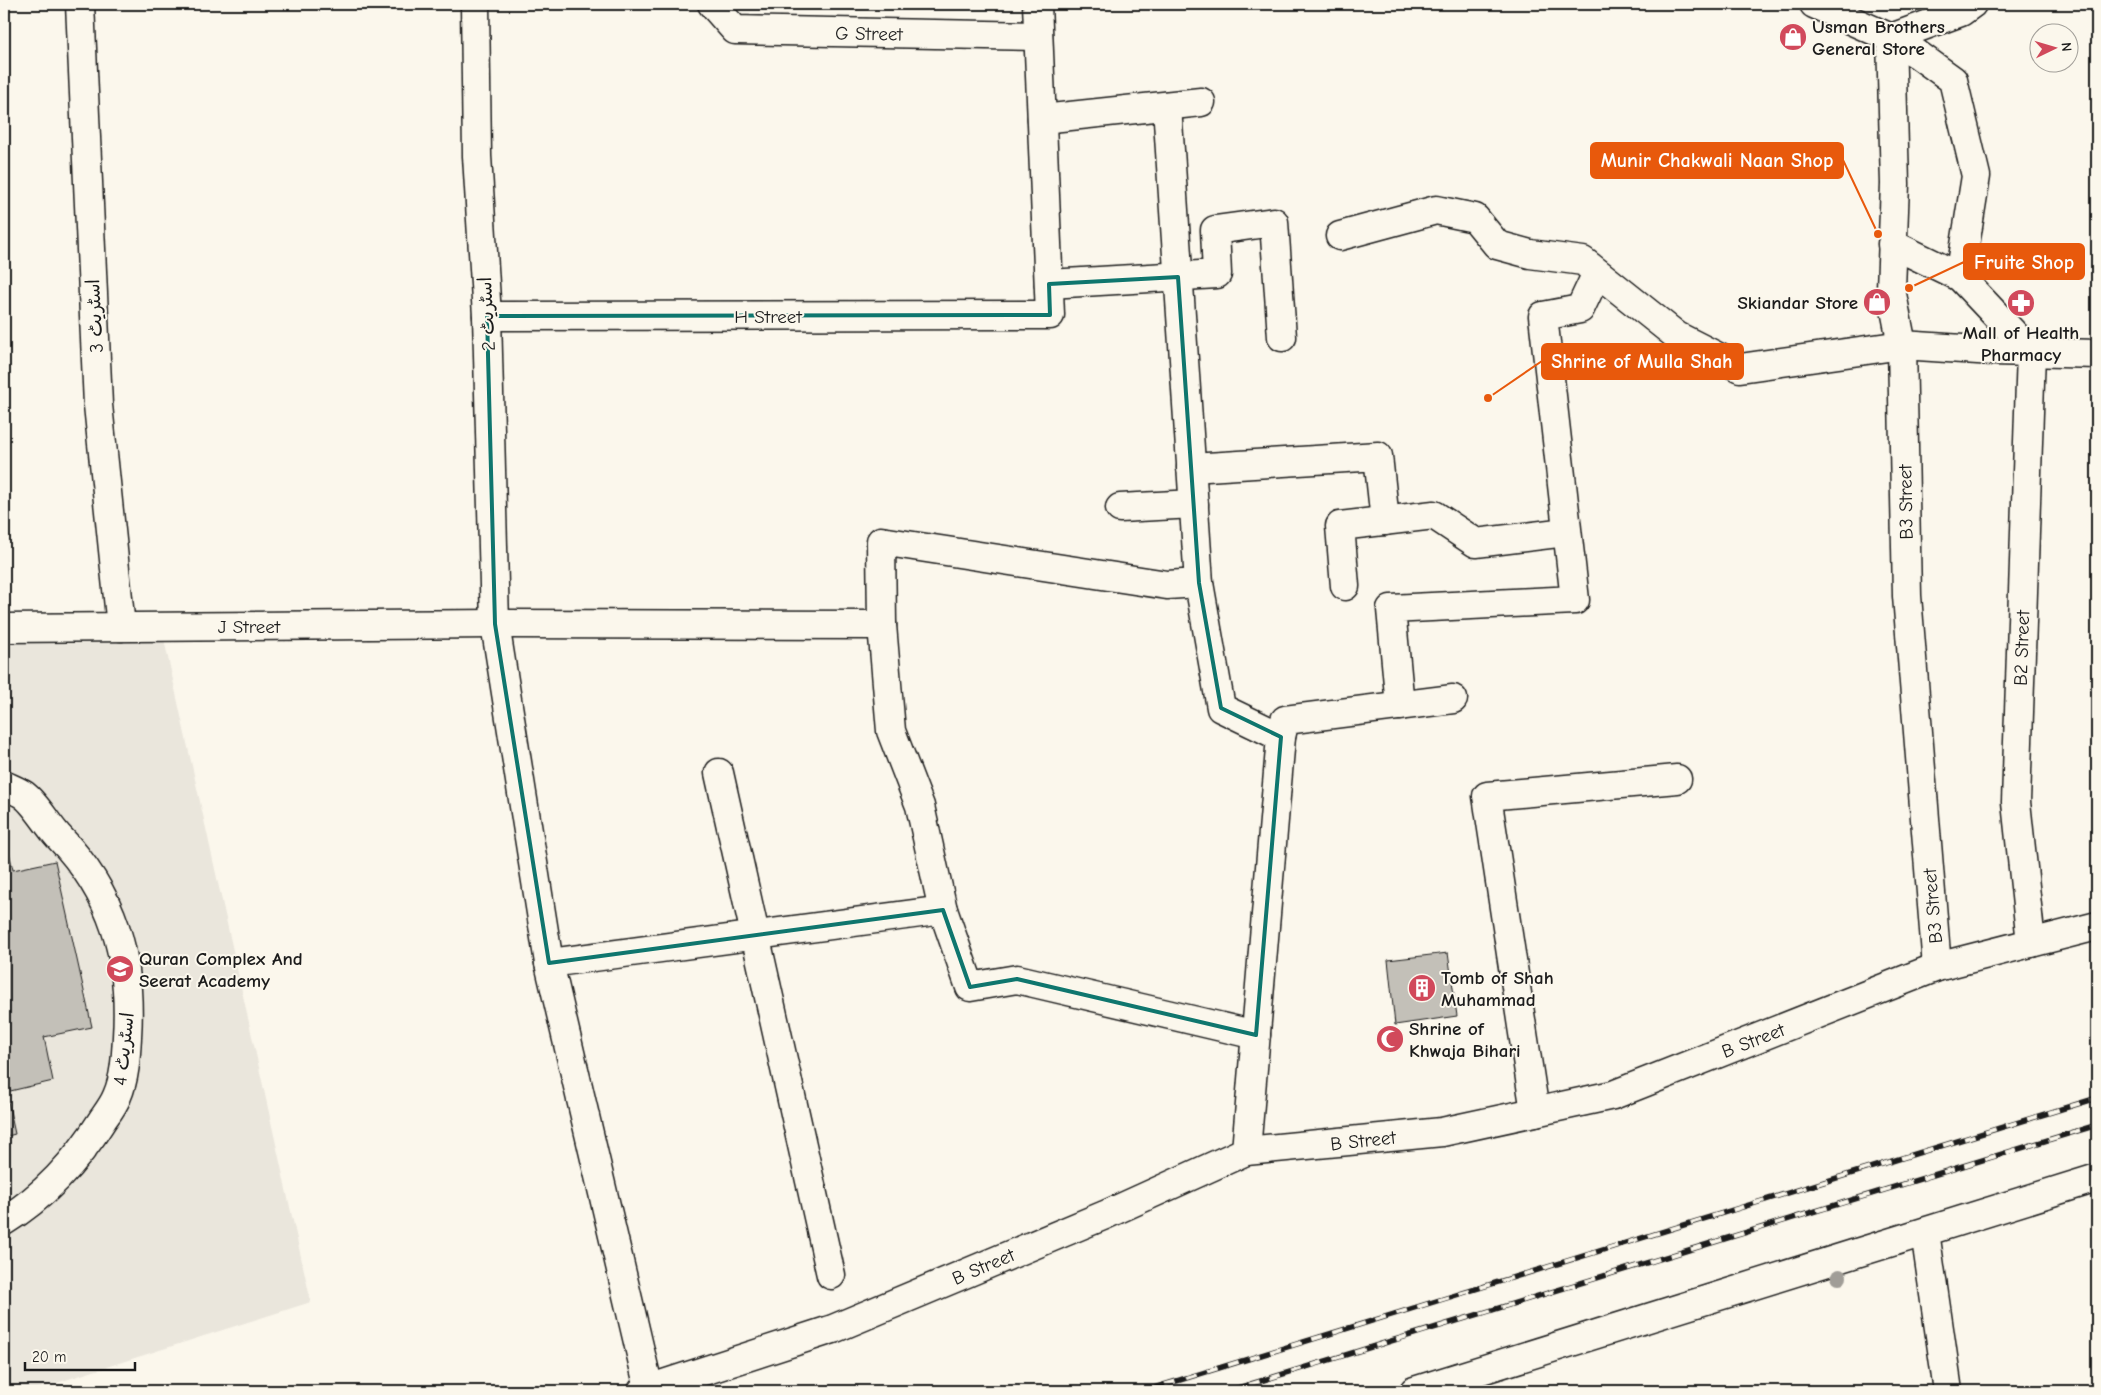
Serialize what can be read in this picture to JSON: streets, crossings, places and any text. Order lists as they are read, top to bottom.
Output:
{
  "streets": {
    "street": [
      "G Street",
      "اسٹریٹ 2",
      "اسٹریٹ 3",
      "H Street",
      "B3 Street",
      "J Street",
      "B2 Street",
      "B Street",
      "اسٹریٹ 4"
    ]
  },
  "crossings": [
    ["اسٹریٹ 2", "H Street"],
    ["اسٹریٹ 2", "J Street"],
    ["اسٹریٹ 2", "B Street"],
    ["اسٹریٹ 3", "J Street"],
    ["B3 Street", "B Street"],
    ["B2 Street", "B Street"]
  ],
  "places": {
    "shop": ["Usman Brothers General Store", "Skiandar Store"],
    "other": ["Munir Chakwali Naan Shop", "Fruite Shop", "Shrine of Mulla Shah"],
    "pharmacy": ["Mall of Health Pharmacy"],
    "school or university": ["Quran Complex And Seerat Academy"],
    "building": ["Tomb of Shah Muhammad"],
    "mosque": ["Shrine of Khwaja Bihari"]
  },
  "scale_bar": "20 m",
  "north": "right"
}
